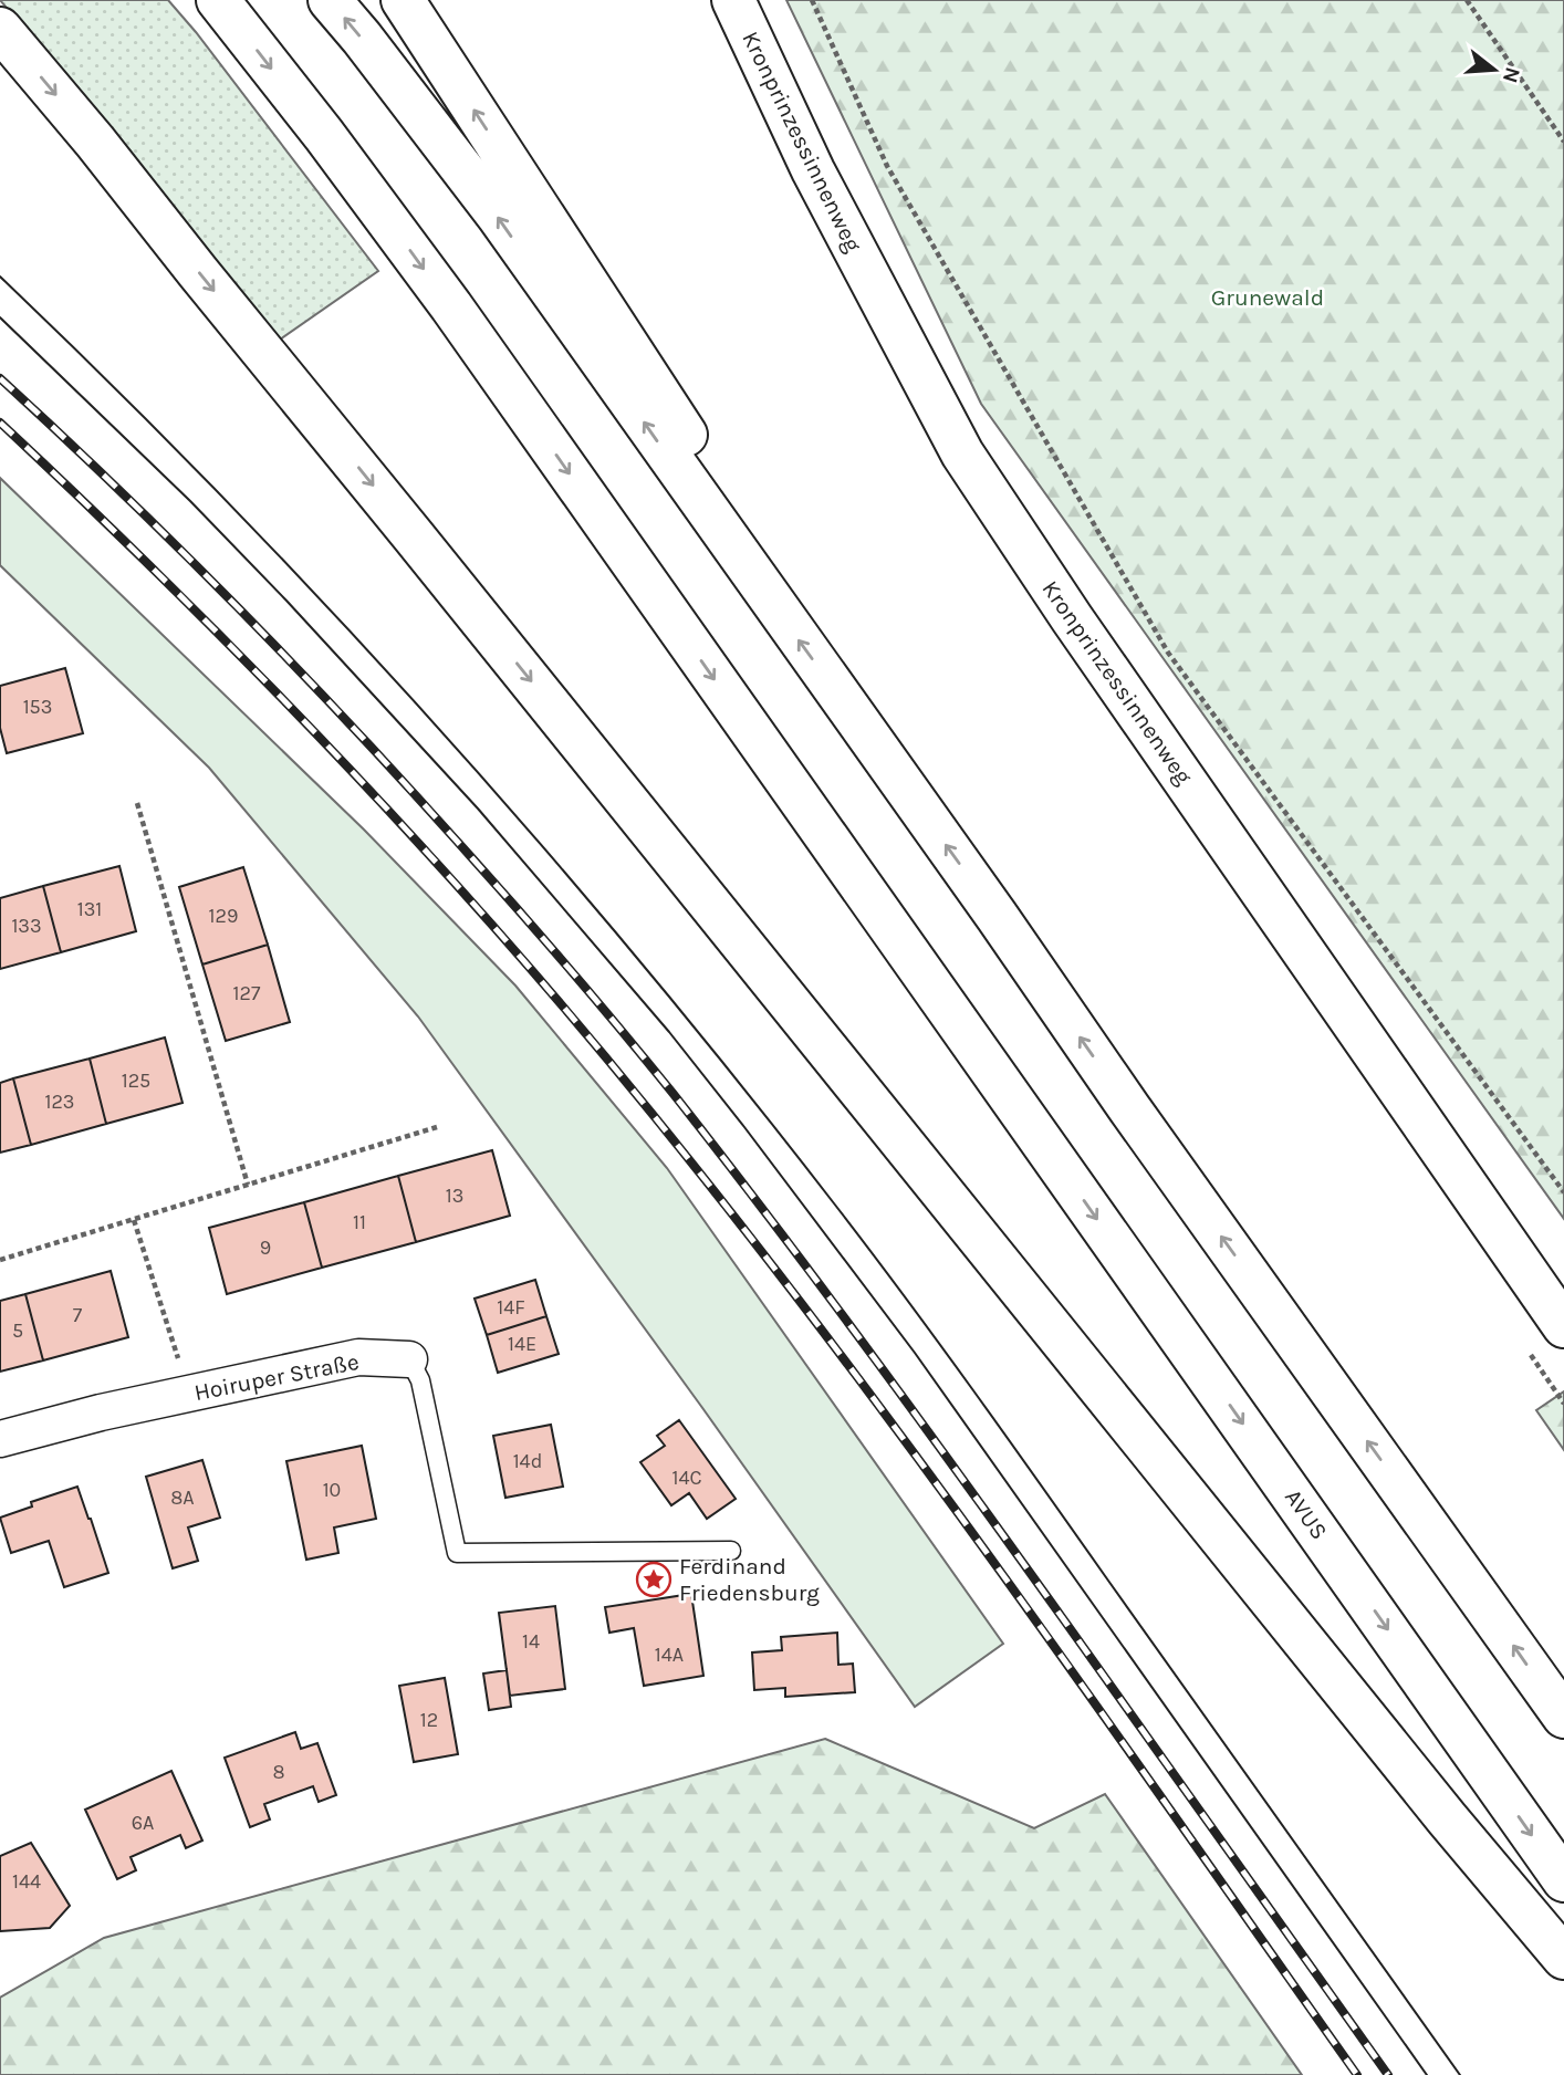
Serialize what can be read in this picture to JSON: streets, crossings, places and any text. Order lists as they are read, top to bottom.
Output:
{
  "streets": {
    "main road": ["Kronprinzessinnenweg", "AVUS"],
    "street": ["Hoiruper Straße"]
  },
  "parks": ["Grunewald"],
  "places": {
    "place": ["Ferdinand Friedensburg"]
  },
  "house_numbers": [
    "153",
    "131",
    "129",
    "133",
    "127",
    "125",
    "123",
    "13",
    "11",
    "9",
    "14F",
    "7",
    "5",
    "14E",
    "14d",
    "14C",
    "10",
    "8A",
    "14",
    "14A",
    "12",
    "8",
    "6A",
    "144"
  ],
  "north": "right"
}
